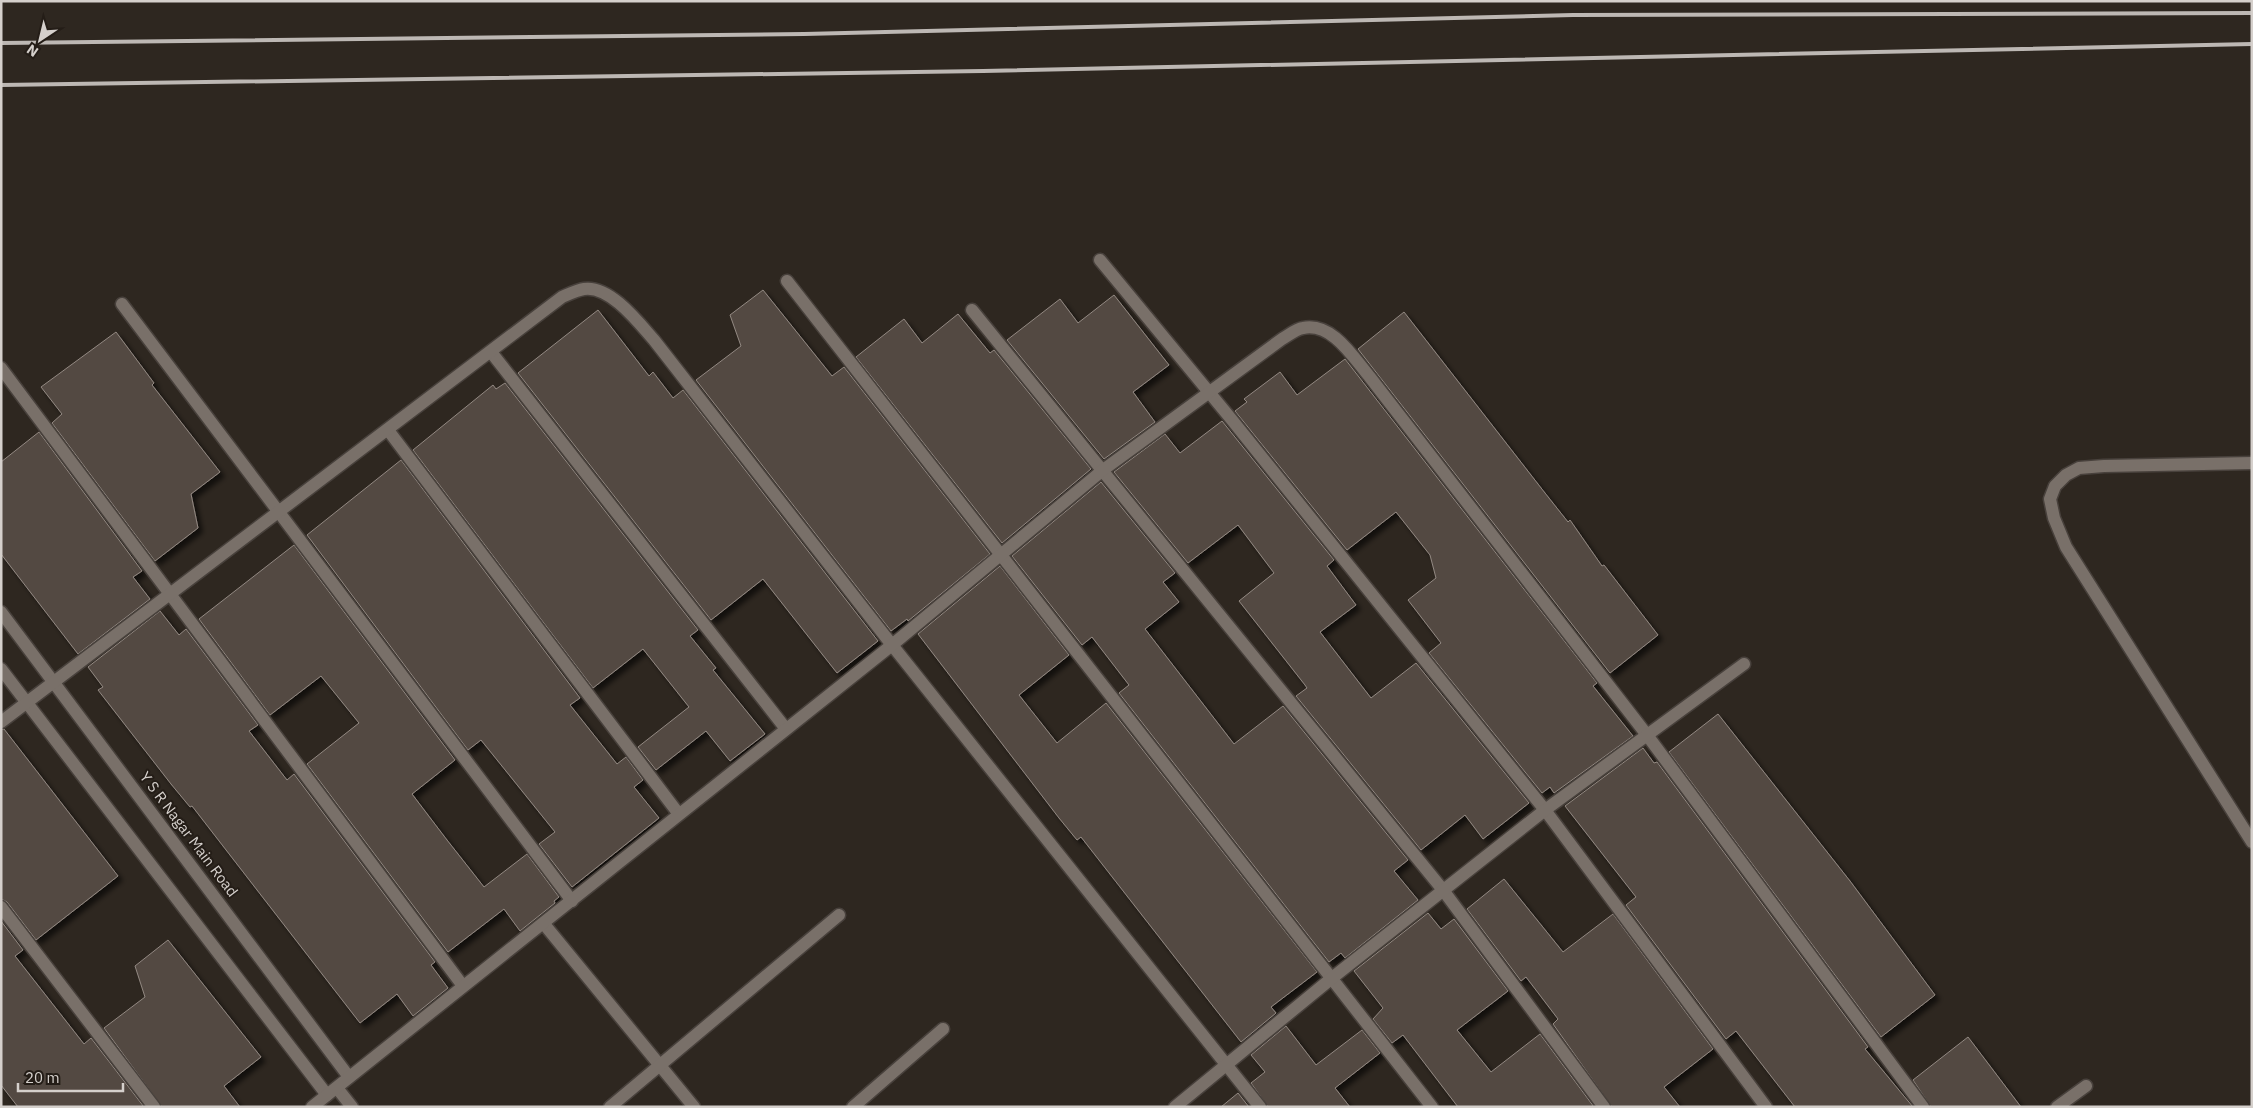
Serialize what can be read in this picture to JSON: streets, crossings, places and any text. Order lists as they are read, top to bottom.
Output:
{
  "streets": {
    "street": ["Y S R Nagar Main Road"]
  },
  "scale_bar": "20 m",
  "north": "bottom left"
}
